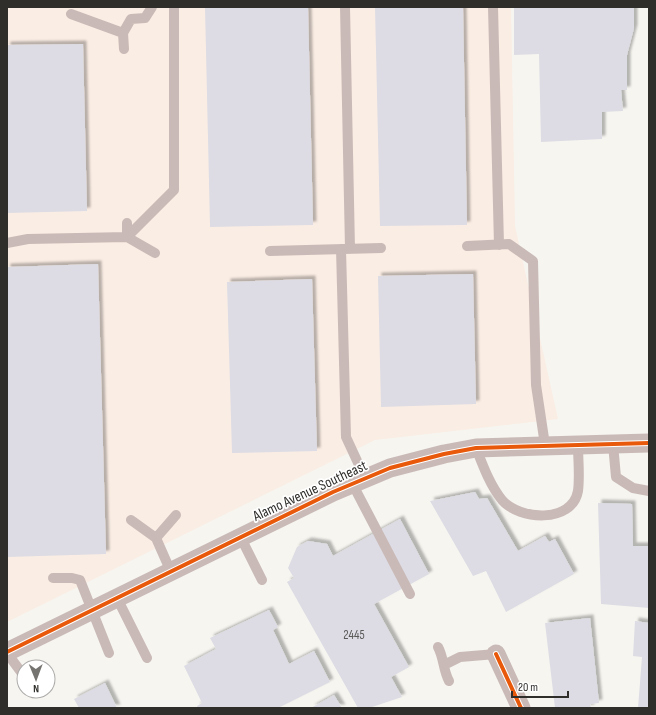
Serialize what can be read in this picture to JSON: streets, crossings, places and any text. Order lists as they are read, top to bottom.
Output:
{
  "streets": {
    "street": ["Alamo Avenue Southeast"]
  },
  "house_numbers": ["2445"],
  "scale_bar": "20 m",
  "north": "bottom"
}
